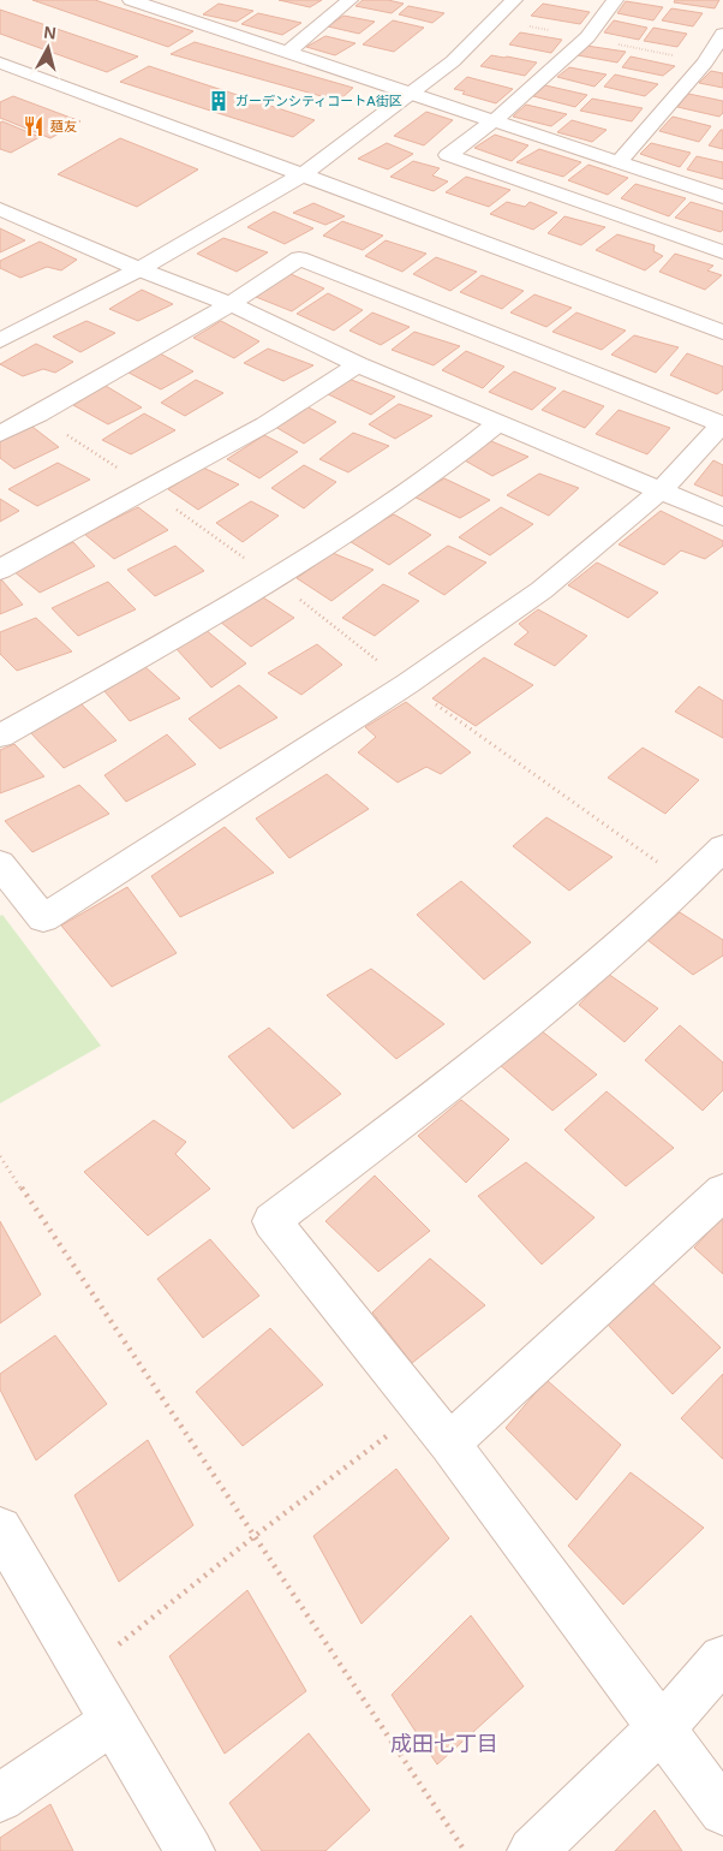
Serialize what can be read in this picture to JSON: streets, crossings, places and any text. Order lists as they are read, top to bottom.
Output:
{
  "districts": ["成田七丁目"],
  "places": {
    "building": ["ガーデンシティコートA街区"],
    "restaurant": ["麺友"]
  },
  "north": "top"
}
